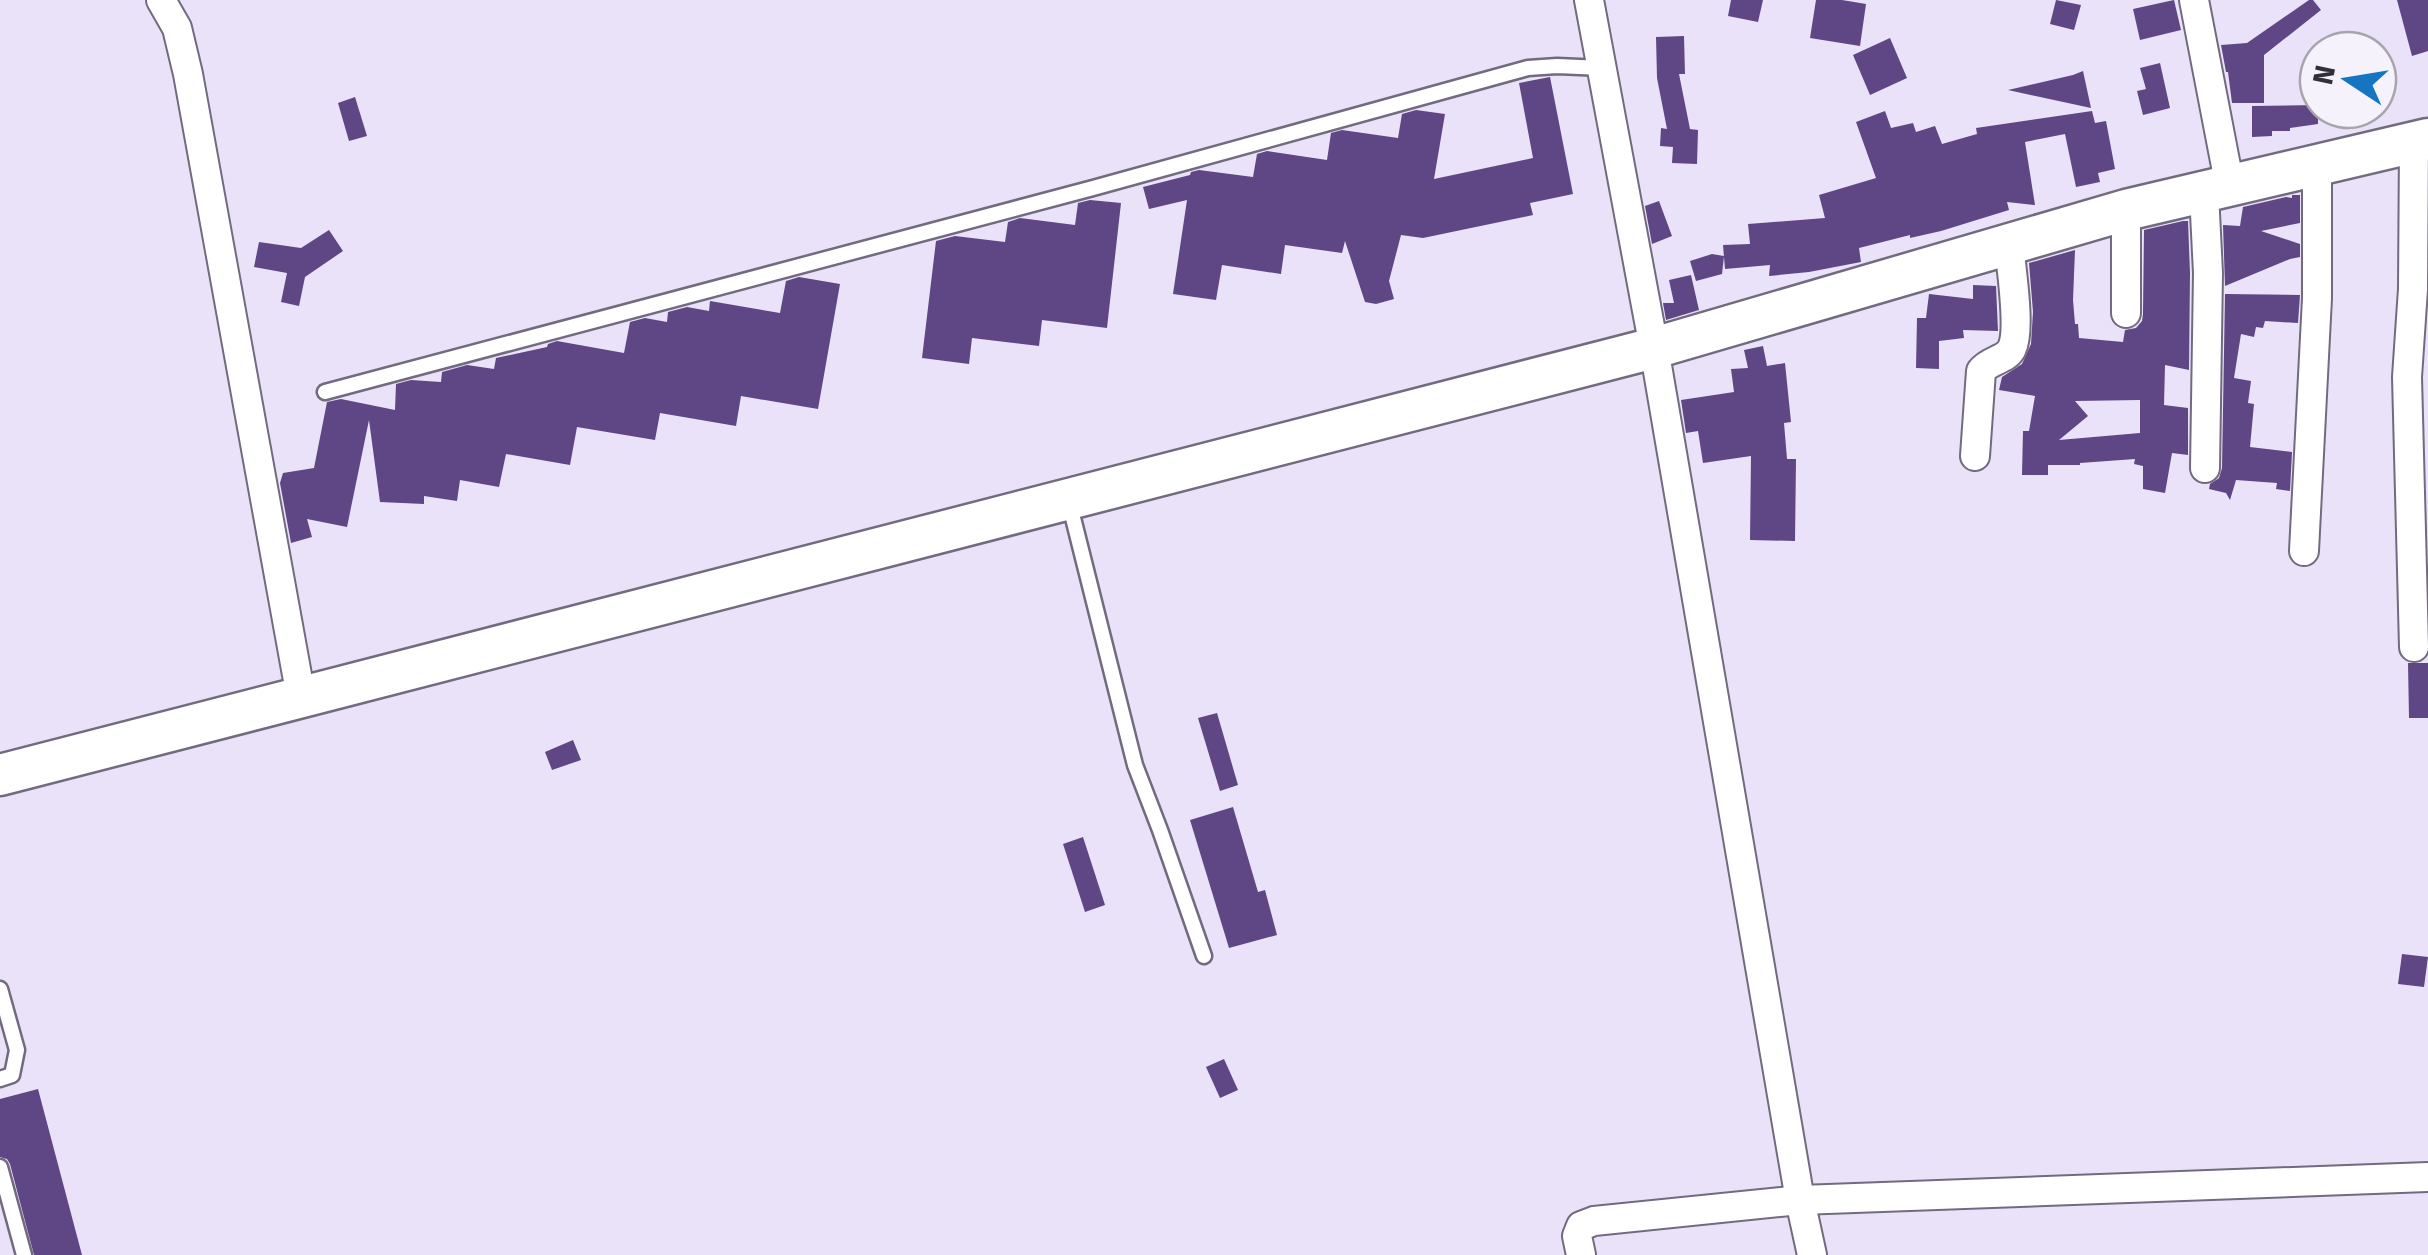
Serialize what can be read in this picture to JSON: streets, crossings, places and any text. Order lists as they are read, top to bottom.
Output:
{
  "north": "left"
}
